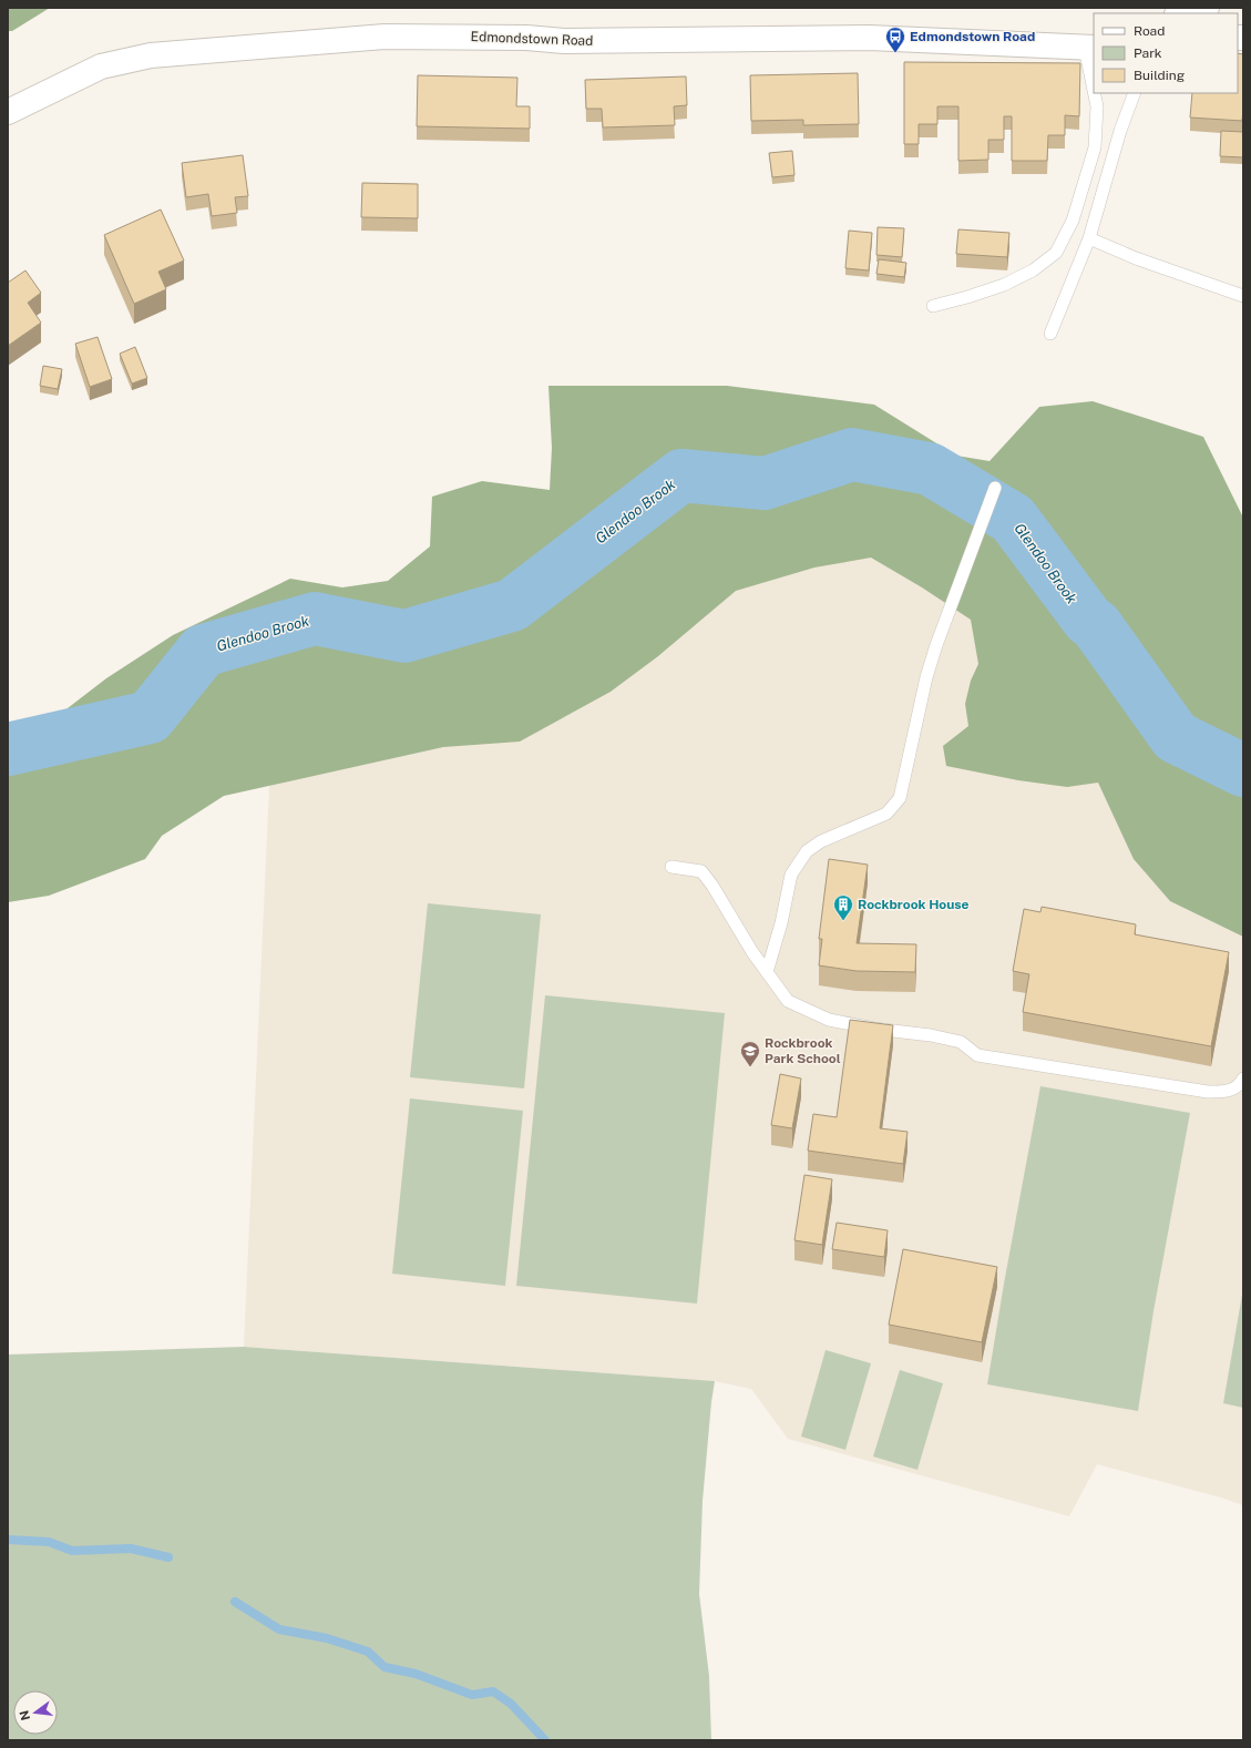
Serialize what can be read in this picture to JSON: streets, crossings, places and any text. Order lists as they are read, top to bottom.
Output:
{
  "streets": {
    "main road": ["Edmondstown Road"]
  },
  "water": ["Glendoo Brook"],
  "places": {
    "bus stop": ["Edmondstown Road"],
    "building": ["Rockbrook House"],
    "school or university": ["Rockbrook Park School"]
  },
  "legend": ["Road", "Park", "Building"],
  "north": "left"
}
